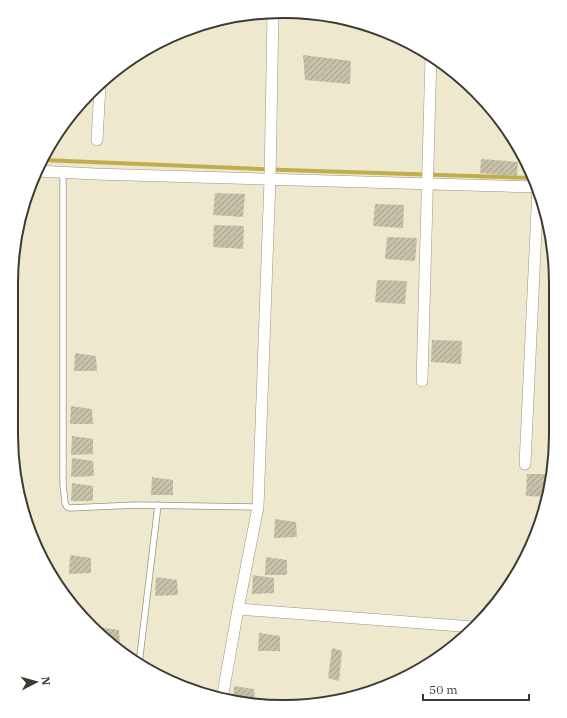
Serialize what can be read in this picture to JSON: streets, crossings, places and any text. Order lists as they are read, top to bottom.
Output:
{
  "scale_bar": "50 m",
  "north": "right"
}
